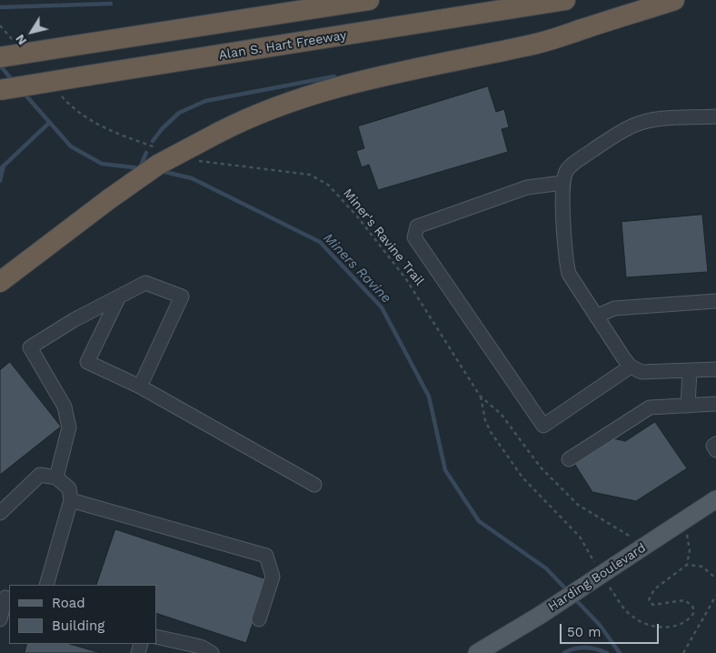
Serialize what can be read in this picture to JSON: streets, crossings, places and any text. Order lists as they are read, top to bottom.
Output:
{
  "streets": {
    "highway": ["Alan S. Hart Freeway"],
    "main road": ["Harding Boulevard"],
    "path": ["Miner's Ravine Trail"]
  },
  "crossings": [
    ["Miner's Ravine Trail", "Harding Boulevard"]
  ],
  "water": ["Miners Ravine"],
  "legend": ["Road", "Building"],
  "scale_bar": "50 m",
  "north": "bottom left"
}
